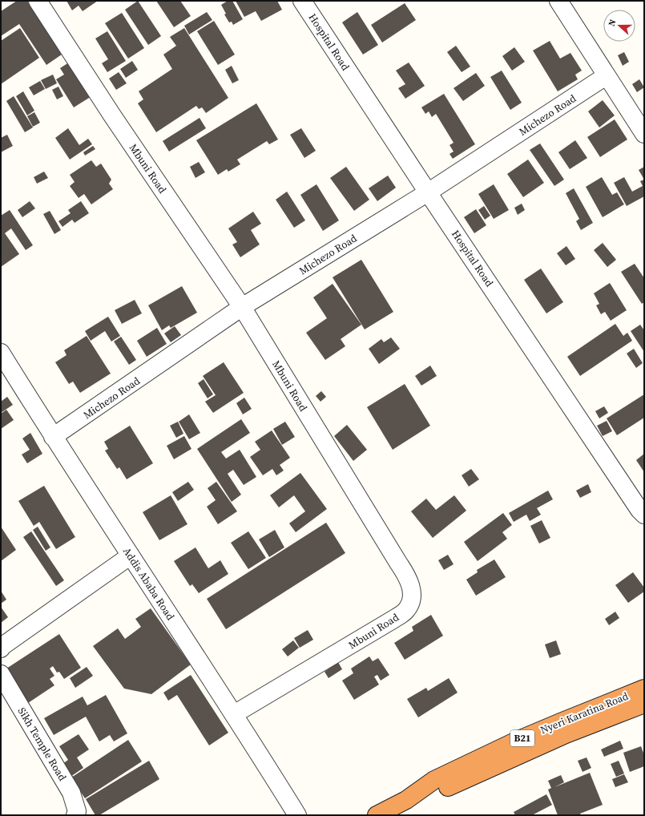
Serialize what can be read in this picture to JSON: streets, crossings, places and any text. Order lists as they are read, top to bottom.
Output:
{
  "streets": {
    "highway": ["Nyeri Karatina Road", "B21"],
    "street": [
      "Hospital Road",
      "Michezo Road",
      "Mbuni Road",
      "Addis Ababa Road",
      "Sikh Temple Road"
    ]
  },
  "crossings": [
    ["Hospital Road", "Michezo Road"],
    ["Michezo Road", "Mbuni Road"],
    ["Michezo Road", "Addis Ababa Road"],
    ["Mbuni Road", "Addis Ababa Road"]
  ],
  "north": "left"
}
